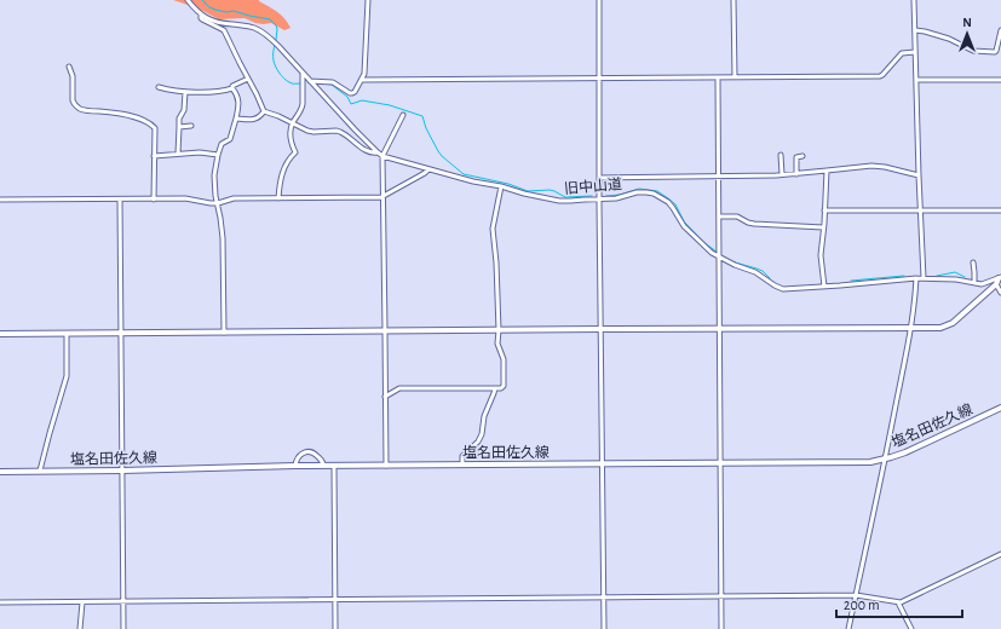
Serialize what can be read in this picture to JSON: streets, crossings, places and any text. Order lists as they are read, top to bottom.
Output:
{
  "streets": {
    "main road": ["塩名田佐久線"],
    "street": ["旧中山道"]
  },
  "scale_bar": "200 m",
  "north": "top"
}
